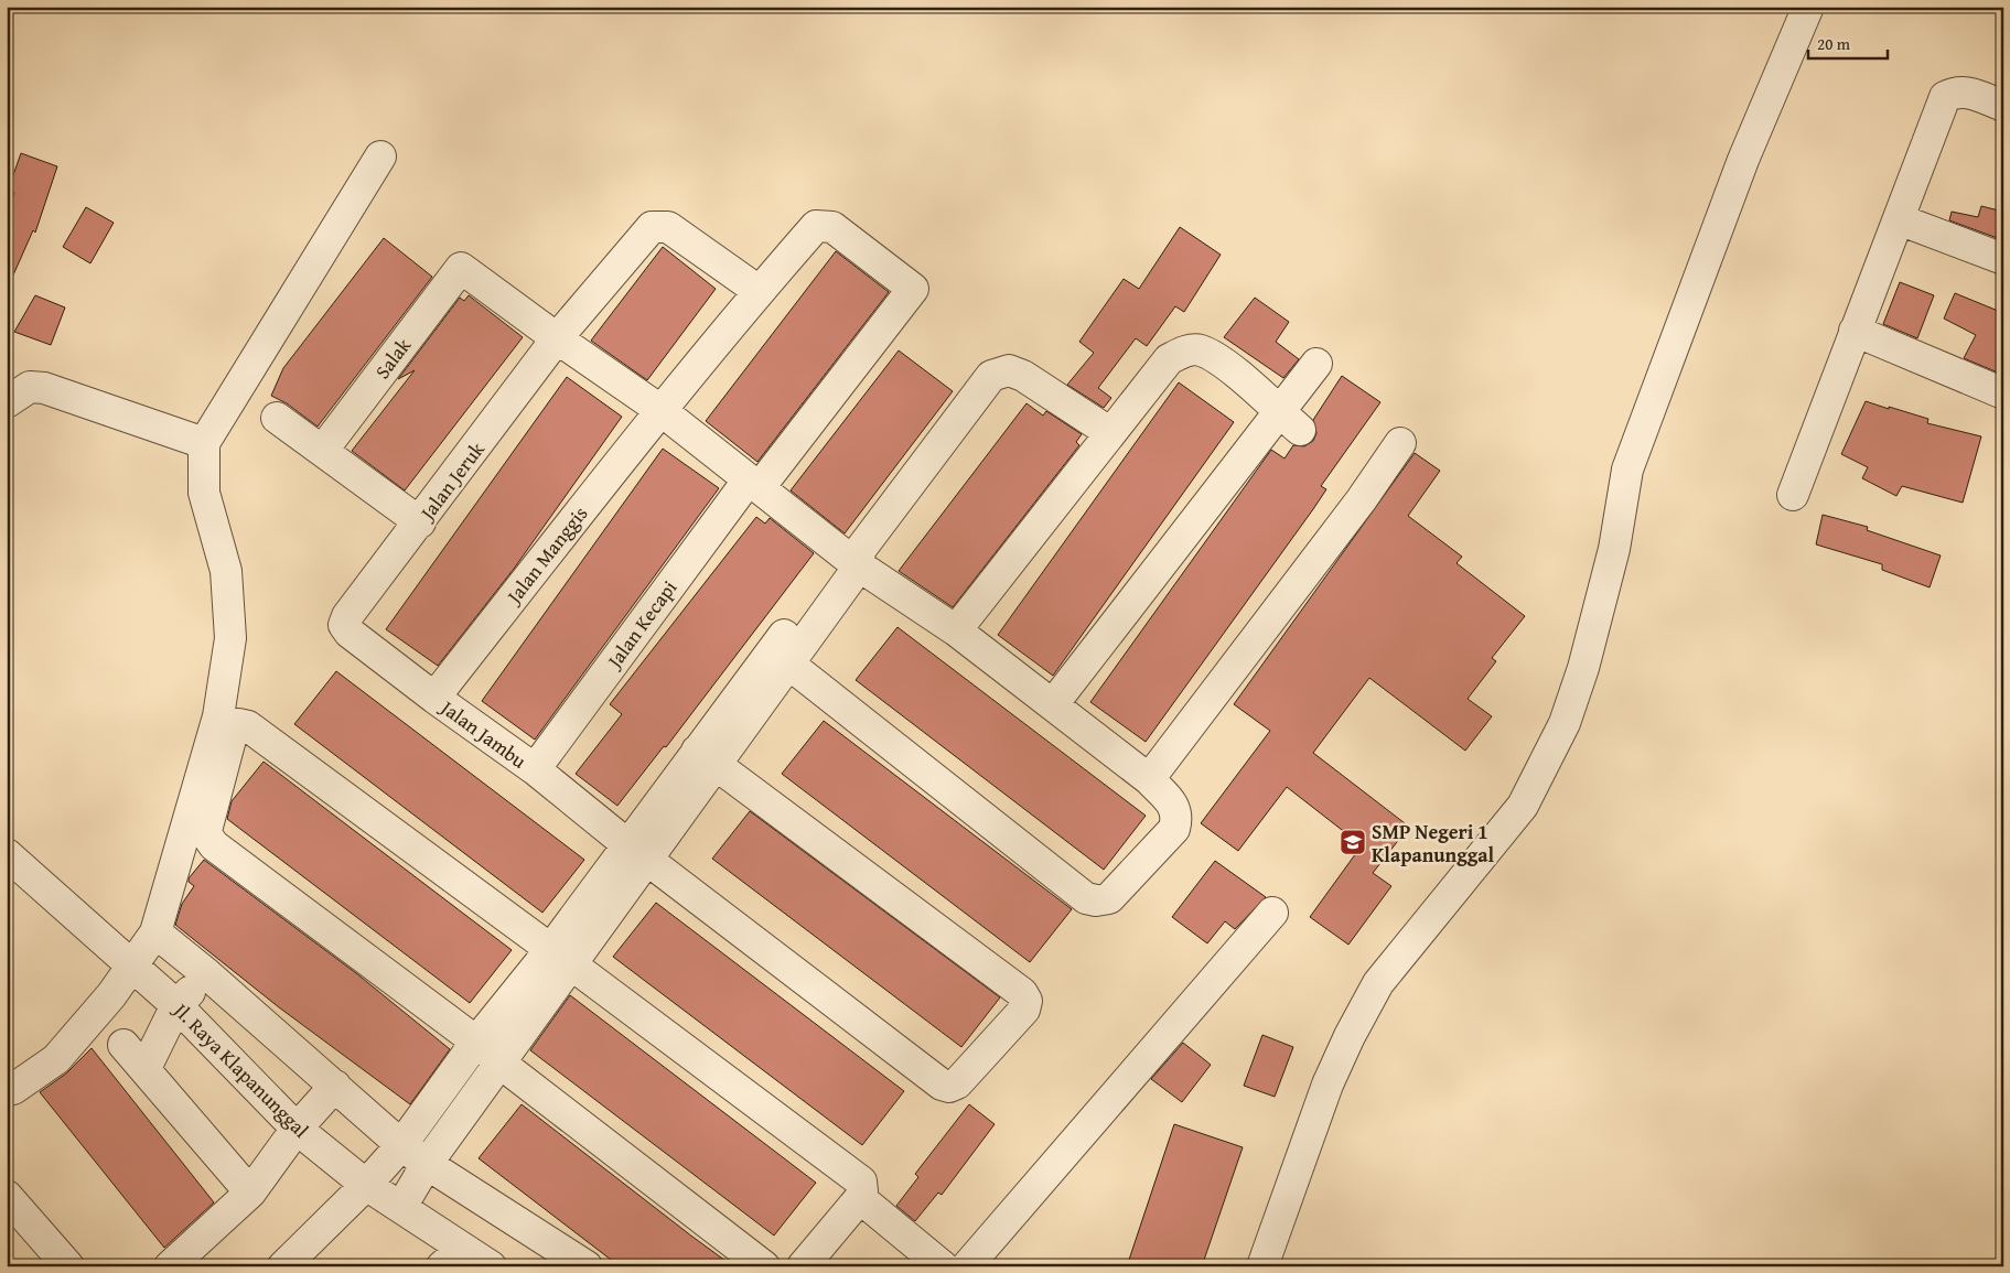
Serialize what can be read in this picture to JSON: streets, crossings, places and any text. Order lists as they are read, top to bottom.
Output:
{
  "streets": {
    "street": [
      "Salak",
      "Jalan Jeruk",
      "Jalan Manggis",
      "Jalan Kecapi",
      "Jalan Jambu",
      "Jl. Raya Klapanunggal"
    ]
  },
  "crossings": [
    ["Salak", "Jalan Jeruk"],
    ["Jalan Jeruk", "Jalan Manggis"],
    ["Jalan Jeruk", "Jalan Kecapi"],
    ["Jalan Jeruk", "Jalan Jambu"],
    ["Jalan Manggis", "Jalan Kecapi"],
    ["Jalan Manggis", "Jalan Jambu"],
    ["Jalan Kecapi", "Jalan Jambu"]
  ],
  "places": {
    "school or university": ["SMP Negeri 1 Klapanunggal"]
  },
  "scale_bar": "20 m"
}
